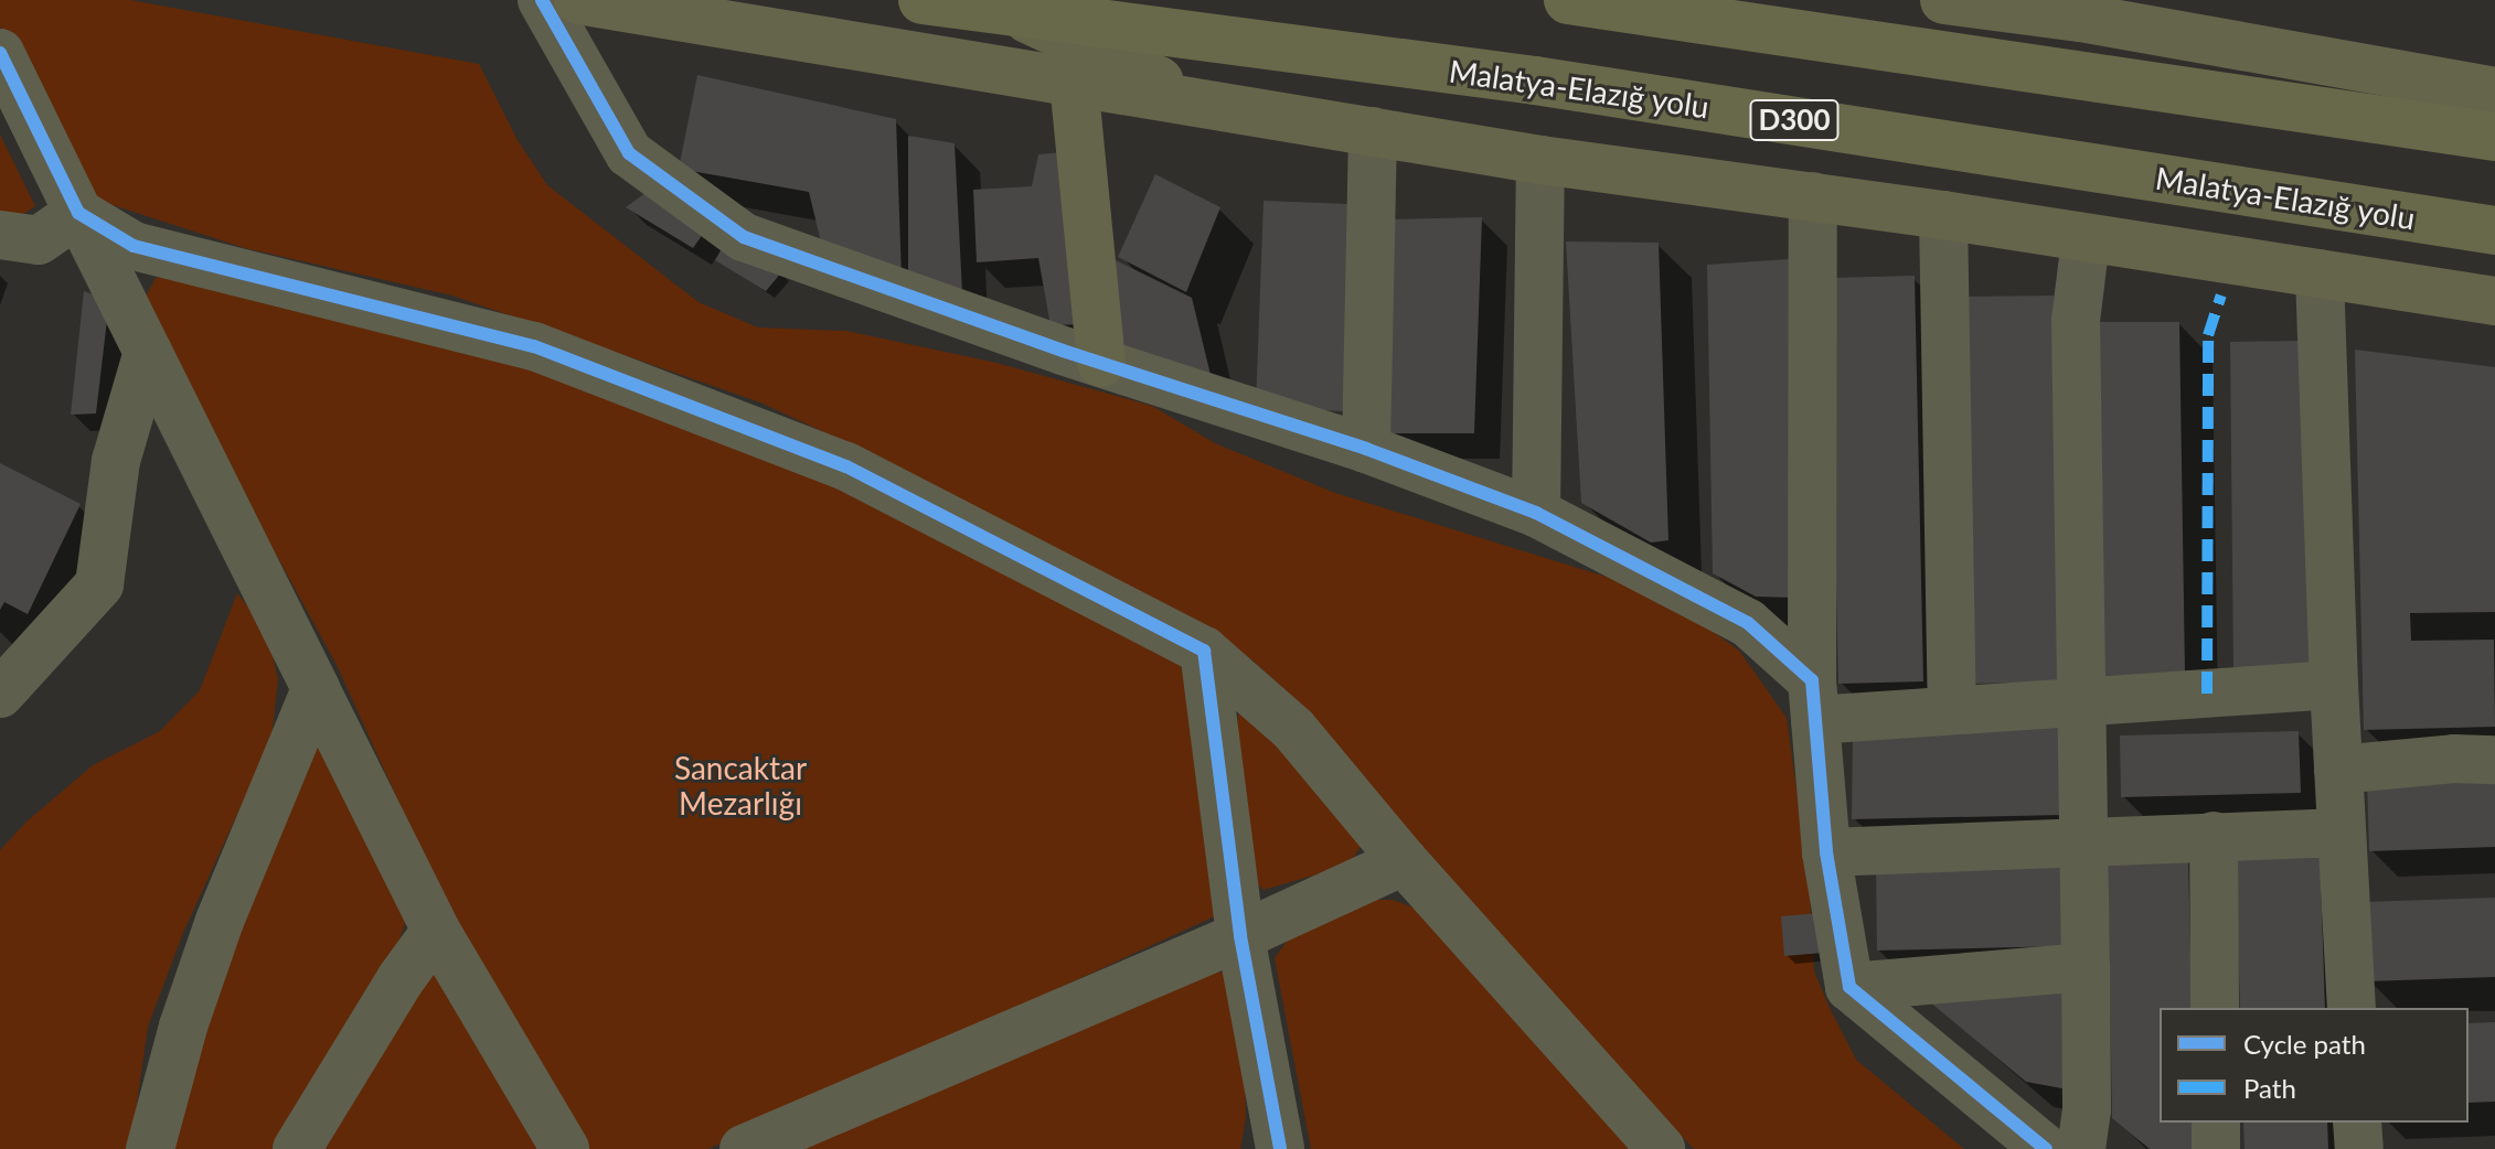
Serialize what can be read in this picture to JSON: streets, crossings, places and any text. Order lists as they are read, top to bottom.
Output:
{
  "streets": {
    "highway": ["Malatya-Elazığ yolu", "D300"]
  },
  "parks": ["Sancaktar Mezarlığı"],
  "legend": ["Cycle path", "Path"]
}
